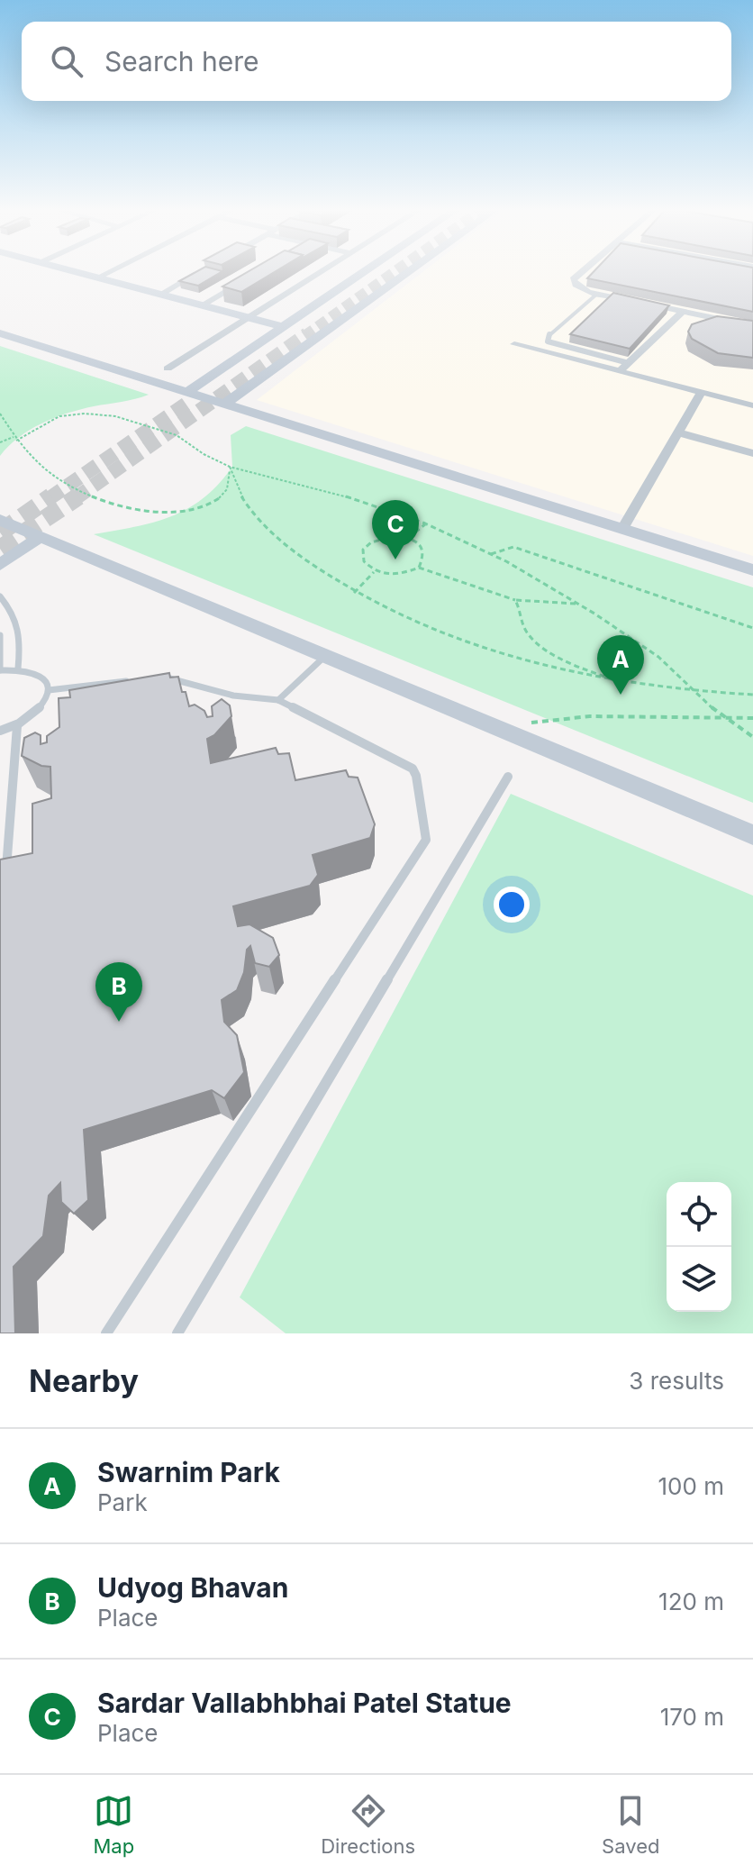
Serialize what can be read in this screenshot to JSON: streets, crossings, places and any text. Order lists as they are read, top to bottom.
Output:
{
  "page": {
    "search": "Search here",
    "pins": ["C", "A", "B"],
    "heading": ["Nearby", "3 results"],
    "list": [
      {
        "mark": "A",
        "name": "Swarnim Park",
        "note": "Park",
        "value": "100 m"
      },
      {
        "mark": "B",
        "name": "Udyog Bhavan",
        "note": "Place",
        "value": "120 m"
      },
      {
        "mark": "C",
        "name": "Sardar Vallabhbhai Patel Statue",
        "note": "Place",
        "value": "170 m"
      }
    ],
    "nav": ["Map", "Directions", "Saved"]
  }
}
